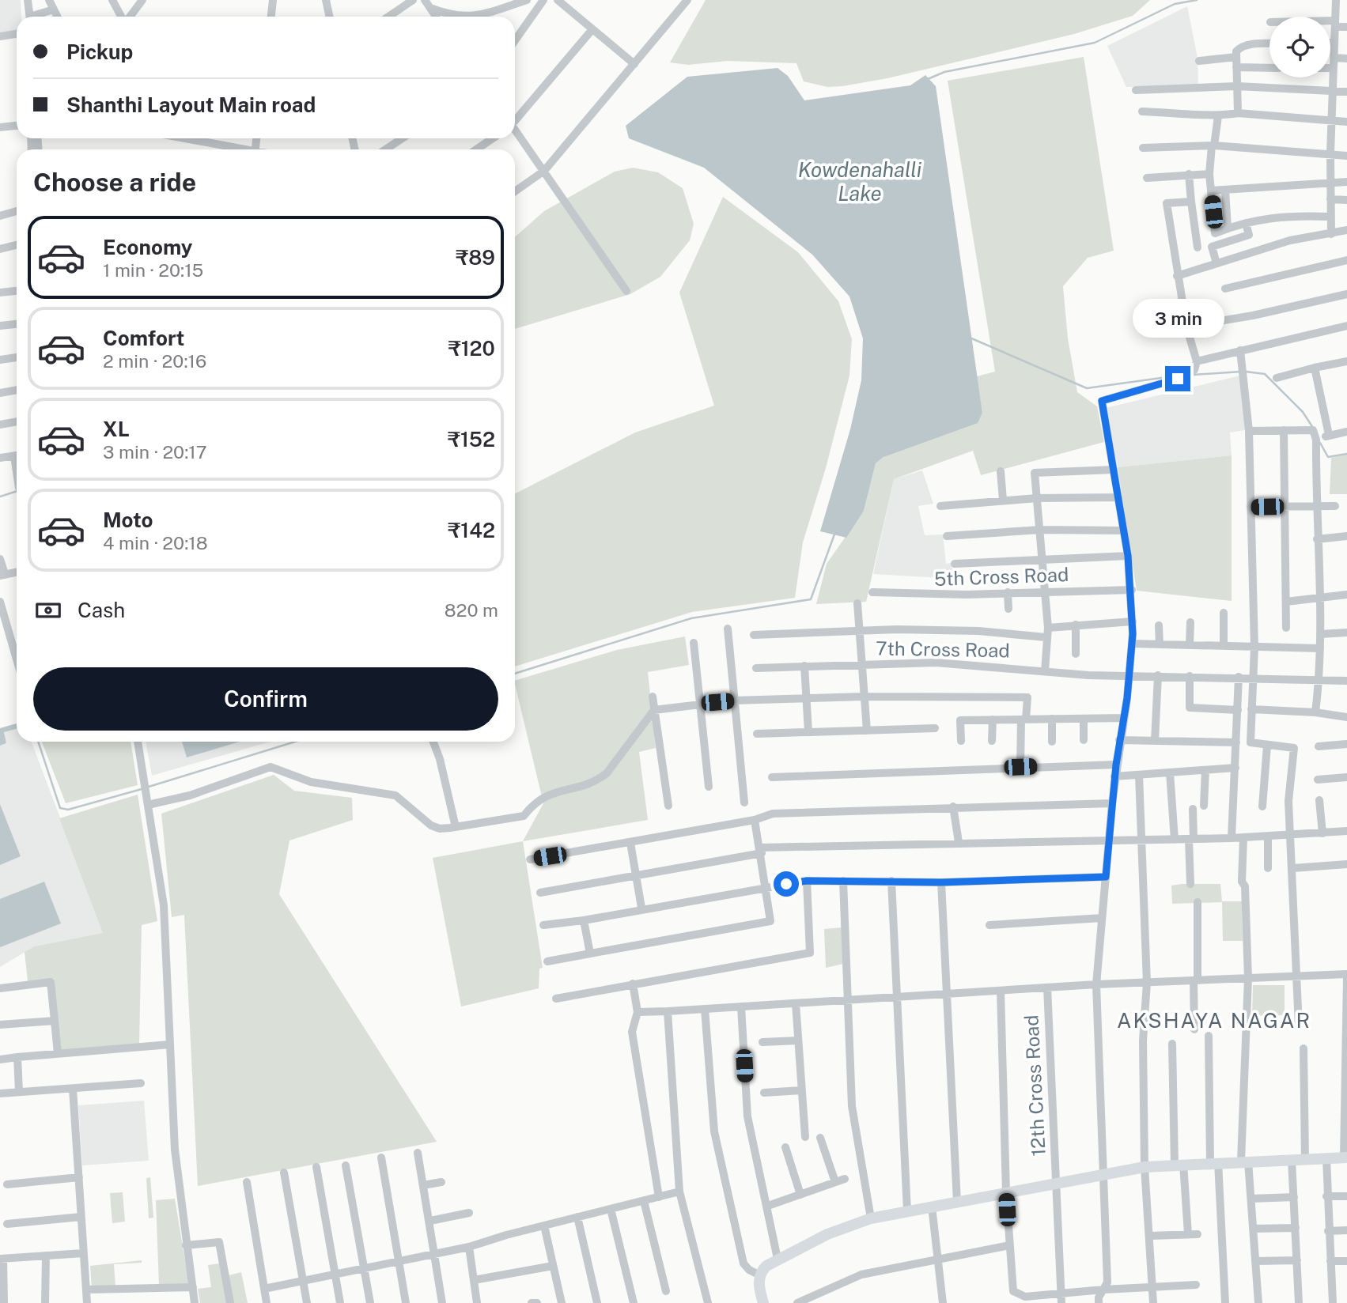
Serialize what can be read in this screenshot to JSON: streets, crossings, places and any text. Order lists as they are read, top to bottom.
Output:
{
  "streets": {
    "street": ["5th Cross Road", "7th Cross Road", "12th Cross Road"]
  },
  "districts": ["AKSHAYA NAGAR"],
  "water": ["Kowdenahalli Lake"],
  "page": {
    "banner": ["Pickup", "Shanthi Layout Main road"],
    "heading": "Choose a ride",
    "list": [
      {
        "name": "Economy",
        "note": "1 min · 20:15",
        "value": "₹89"
      },
      {
        "name": "Comfort",
        "note": "2 min · 20:16",
        "value": "₹120"
      },
      {
        "name": "XL",
        "note": "3 min · 20:17",
        "value": "₹152"
      },
      {
        "name": "Moto",
        "note": "4 min · 20:18",
        "value": "₹142"
      }
    ],
    "bubble": "3 min",
    "pay": ["Cash", "820 m"],
    "buttons": "Confirm"
  }
}
